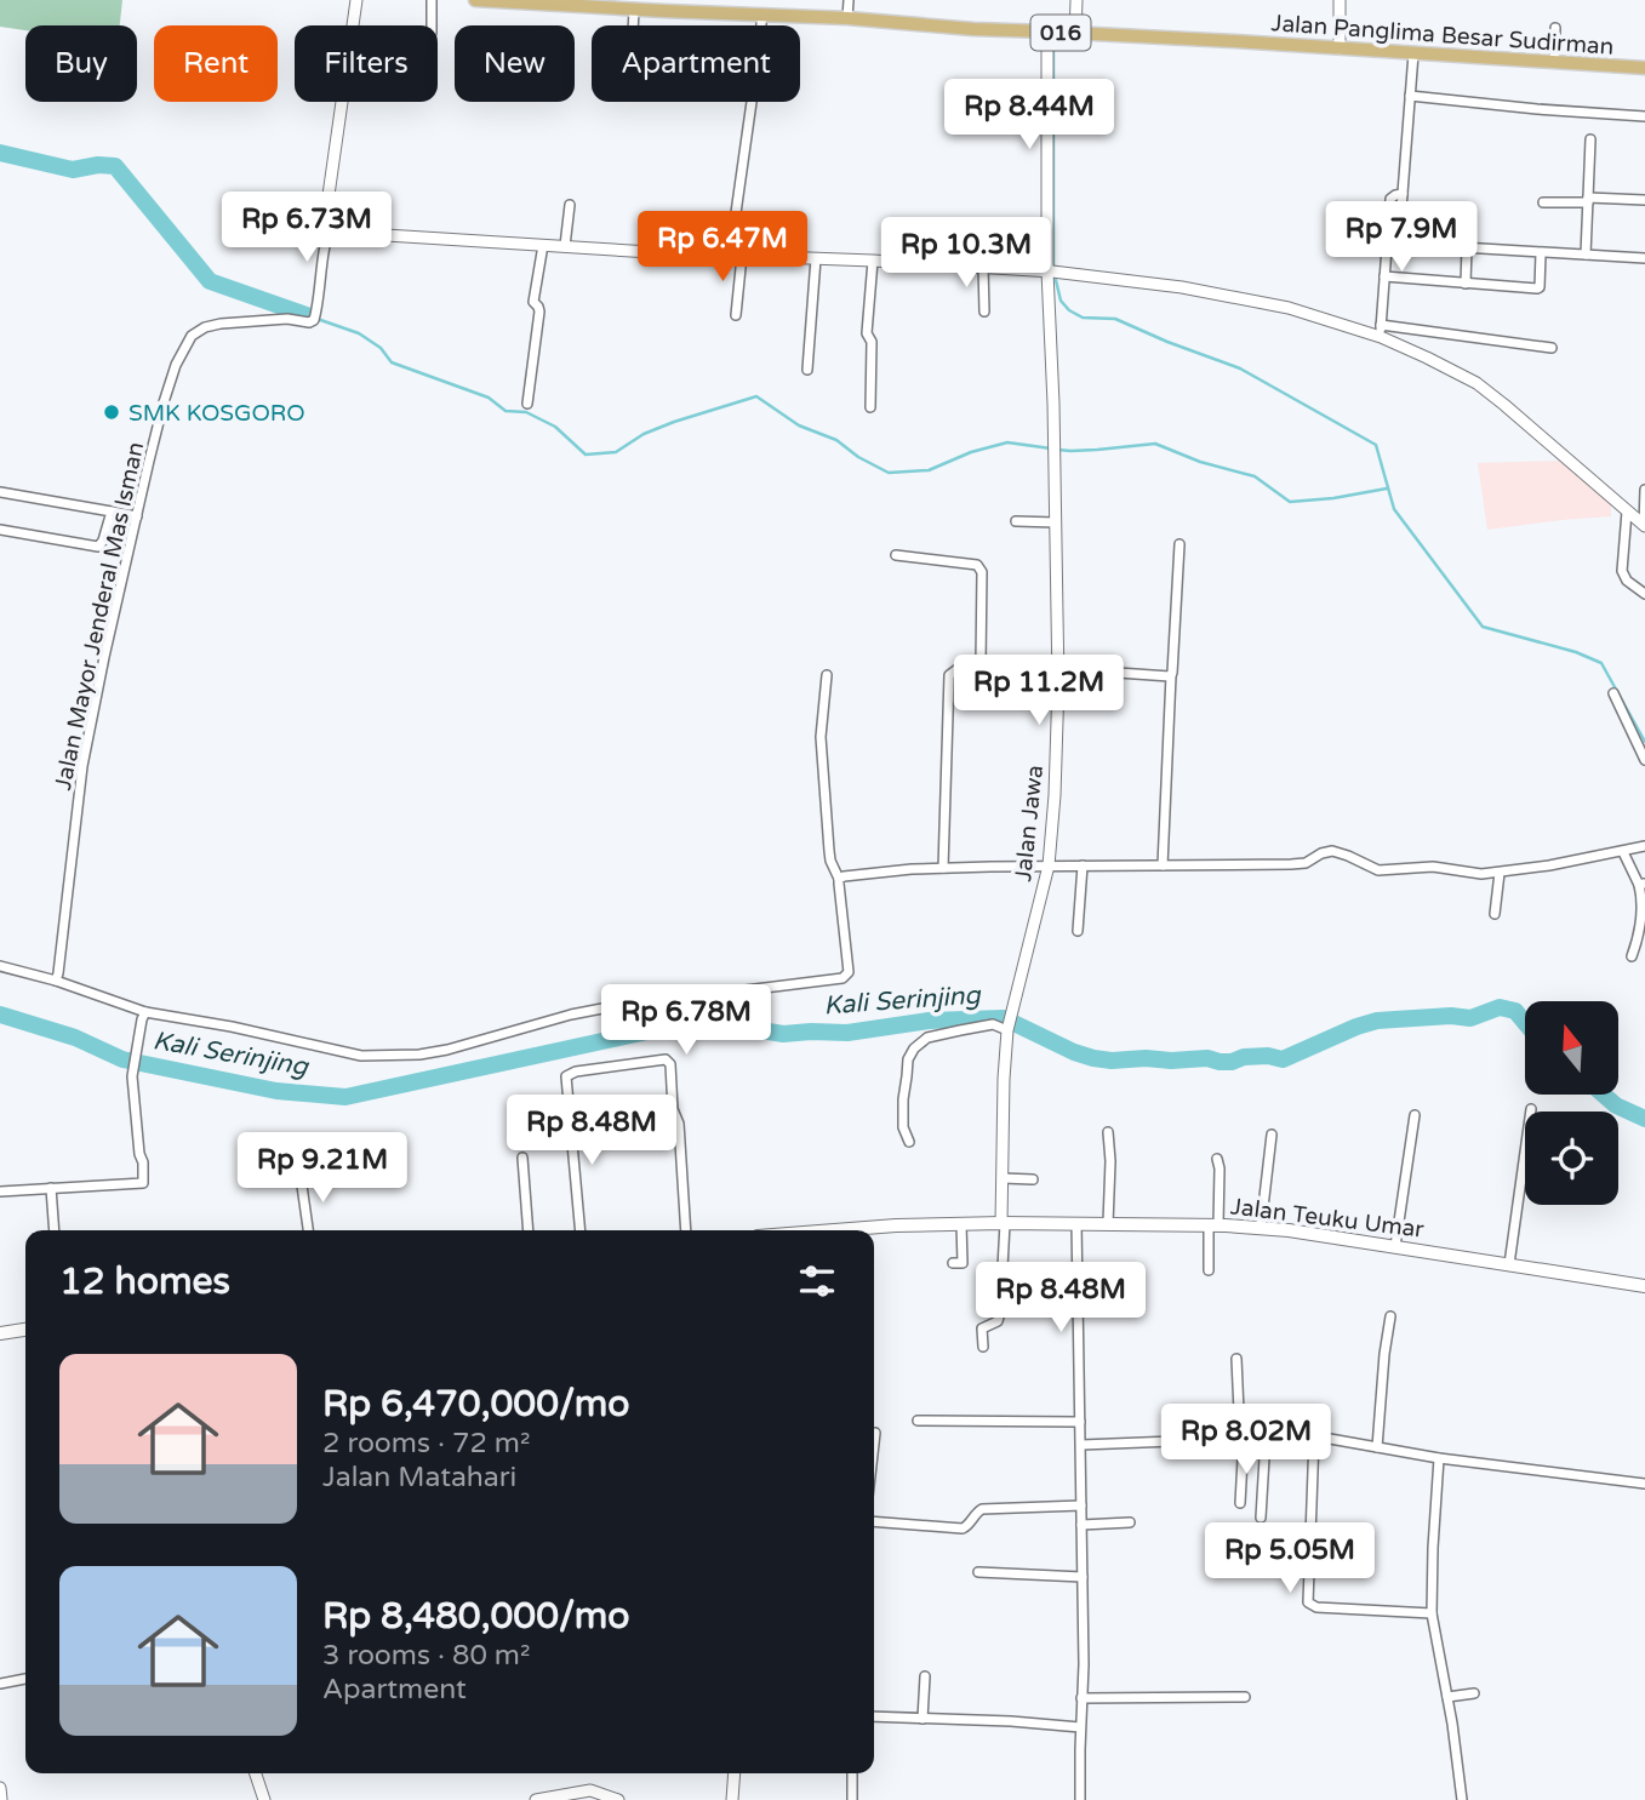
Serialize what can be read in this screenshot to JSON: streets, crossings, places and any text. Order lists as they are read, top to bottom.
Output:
{
  "streets": {
    "main road": ["016", "Jalan Panglima Besar Sudirman", "Jalan Teuku Umar"],
    "street": ["Jalan Mayor Jenderal Mas Isman", "Jalan Jawa"]
  },
  "crossings": [
    ["Jalan Panglima Besar Sudirman", "Jalan Jawa"],
    ["Jalan Jawa", "Jalan Teuku Umar"]
  ],
  "water": ["Kali Serinjing"],
  "places": ["SMK KOSGORO"],
  "north": "top",
  "page": {
    "chip": [
      "Buy",
      "Rent",
      "Filters",
      "New",
      "Apartment"
    ],
    "price": [
      "Rp 8.44M",
      "Rp 6.73M",
      "Rp 7.9M",
      "Rp 6.47M",
      "Rp 10.3M",
      "Rp 11.2M",
      "Rp 6.78M",
      "Rp 8.48M",
      "Rp 9.21M",
      "Rp 8.48M",
      "Rp 8.02M",
      "Rp 5.05M"
    ],
    "heading": "12 homes",
    "list": [
      {
        "name": "Rp 6,470,000/mo",
        "note": "2 rooms · 72 m² · Jalan Matahari"
      },
      {
        "name": "Rp 8,480,000/mo",
        "note": "3 rooms · 80 m² · Apartment"
      }
    ]
  }
}
